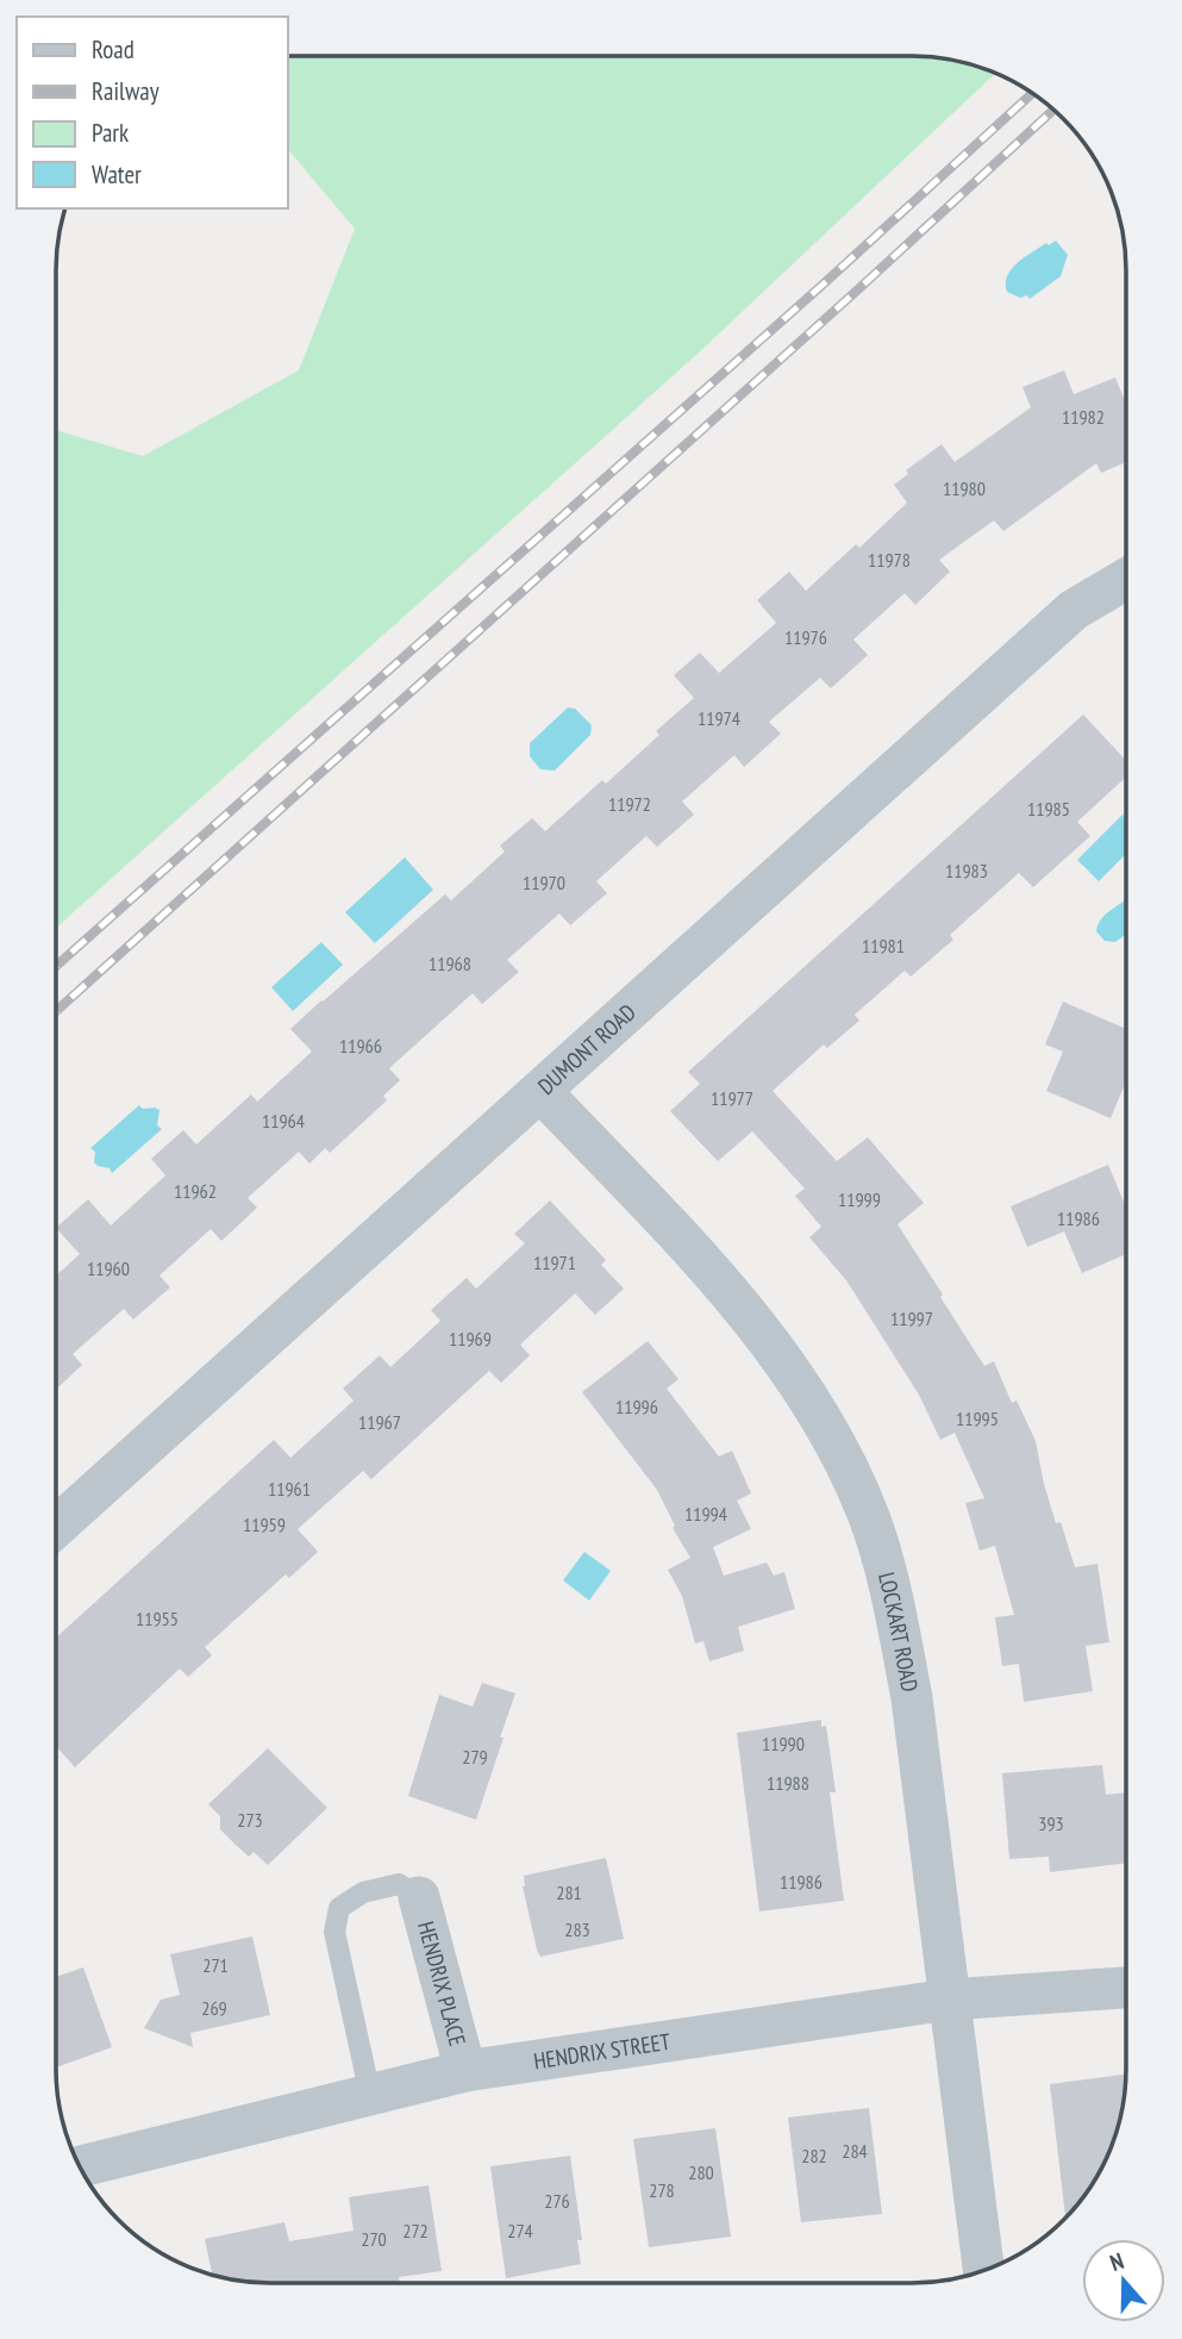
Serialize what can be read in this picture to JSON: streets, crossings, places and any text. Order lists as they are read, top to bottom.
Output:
{
  "streets": {
    "street": [
      "DUMONT ROAD",
      "LOCKART ROAD",
      "HENDRIX PLACE",
      "HENDRIX STREET"
    ]
  },
  "crossings": [
    ["DUMONT ROAD", "LOCKART ROAD"],
    ["LOCKART ROAD", "HENDRIX STREET"],
    ["HENDRIX PLACE", "HENDRIX STREET"]
  ],
  "house_numbers": [
    "11982",
    "11980",
    "11978",
    "11976",
    "11974",
    "11972",
    "11985",
    "11983",
    "11970",
    "11981",
    "11968",
    "11966",
    "11977",
    "11964",
    "11962",
    "11999",
    "11986",
    "11971",
    "11960",
    "11997",
    "11969",
    "11996",
    "11995",
    "11967",
    "11961",
    "11994",
    "11959",
    "11955",
    "11990",
    "279",
    "11988",
    "273",
    "393",
    "11986",
    "281",
    "283",
    "271",
    "269",
    "284",
    "282",
    "280",
    "278",
    "276",
    "272",
    "274",
    "270"
  ],
  "legend": [
    "Road",
    "Railway",
    "Park",
    "Water"
  ],
  "north": "top"
}
